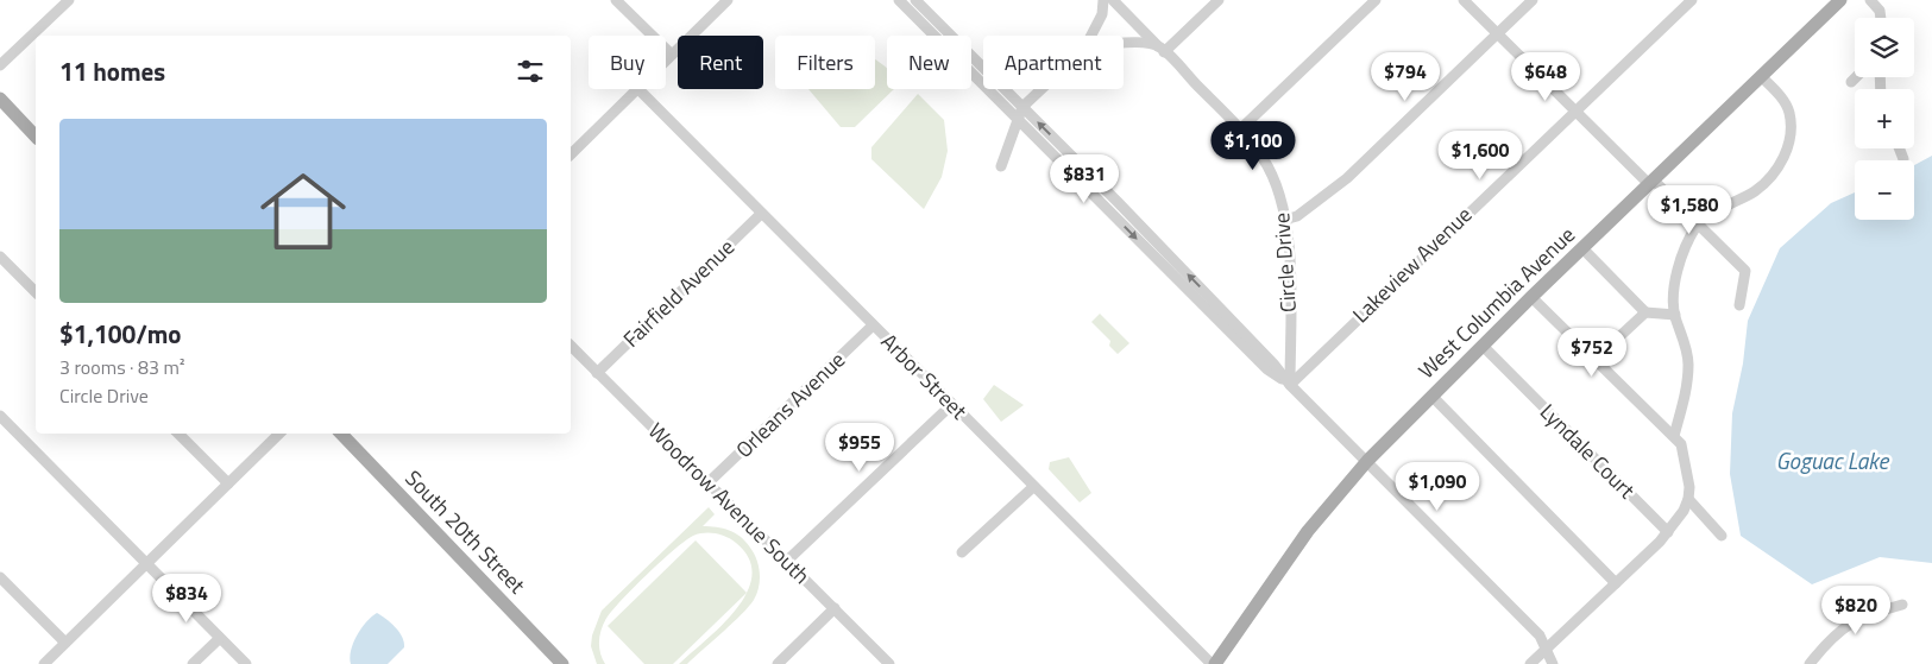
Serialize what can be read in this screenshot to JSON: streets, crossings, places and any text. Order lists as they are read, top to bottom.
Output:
{
  "streets": {
    "main road": ["West Columbia Avenue", "South 20th Street"],
    "street": [
      "Circle Drive",
      "Lakeview Avenue",
      "Fairfield Avenue",
      "Arbor Street",
      "Orleans Avenue",
      "Lyndale Court",
      "Woodrow Avenue South"
    ]
  },
  "crossings": [
    ["Circle Drive", "Lakeview Avenue"],
    ["Fairfield Avenue", "Arbor Street"],
    ["Fairfield Avenue", "Woodrow Avenue South"],
    ["West Columbia Avenue", "Arbor Street"],
    ["West Columbia Avenue", "Lyndale Court"],
    ["Arbor Street", "Orleans Avenue"],
    ["Orleans Avenue", "Woodrow Avenue South"]
  ],
  "water": ["Goguac Lake"],
  "page": {
    "map_buttons": ["+", "−"],
    "chip": [
      "Buy",
      "Rent",
      "Filters",
      "New",
      "Apartment"
    ],
    "heading": "11 homes",
    "price": [
      "$794",
      "$648",
      "$1,100",
      "$1,600",
      "$831",
      "$1,580",
      "$752",
      "$955",
      "$1,090",
      "$834",
      "$820"
    ],
    "list": [
      {
        "name": "$1,100/mo",
        "note": "3 rooms · 83 m² · Circle Drive"
      }
    ]
  }
}
